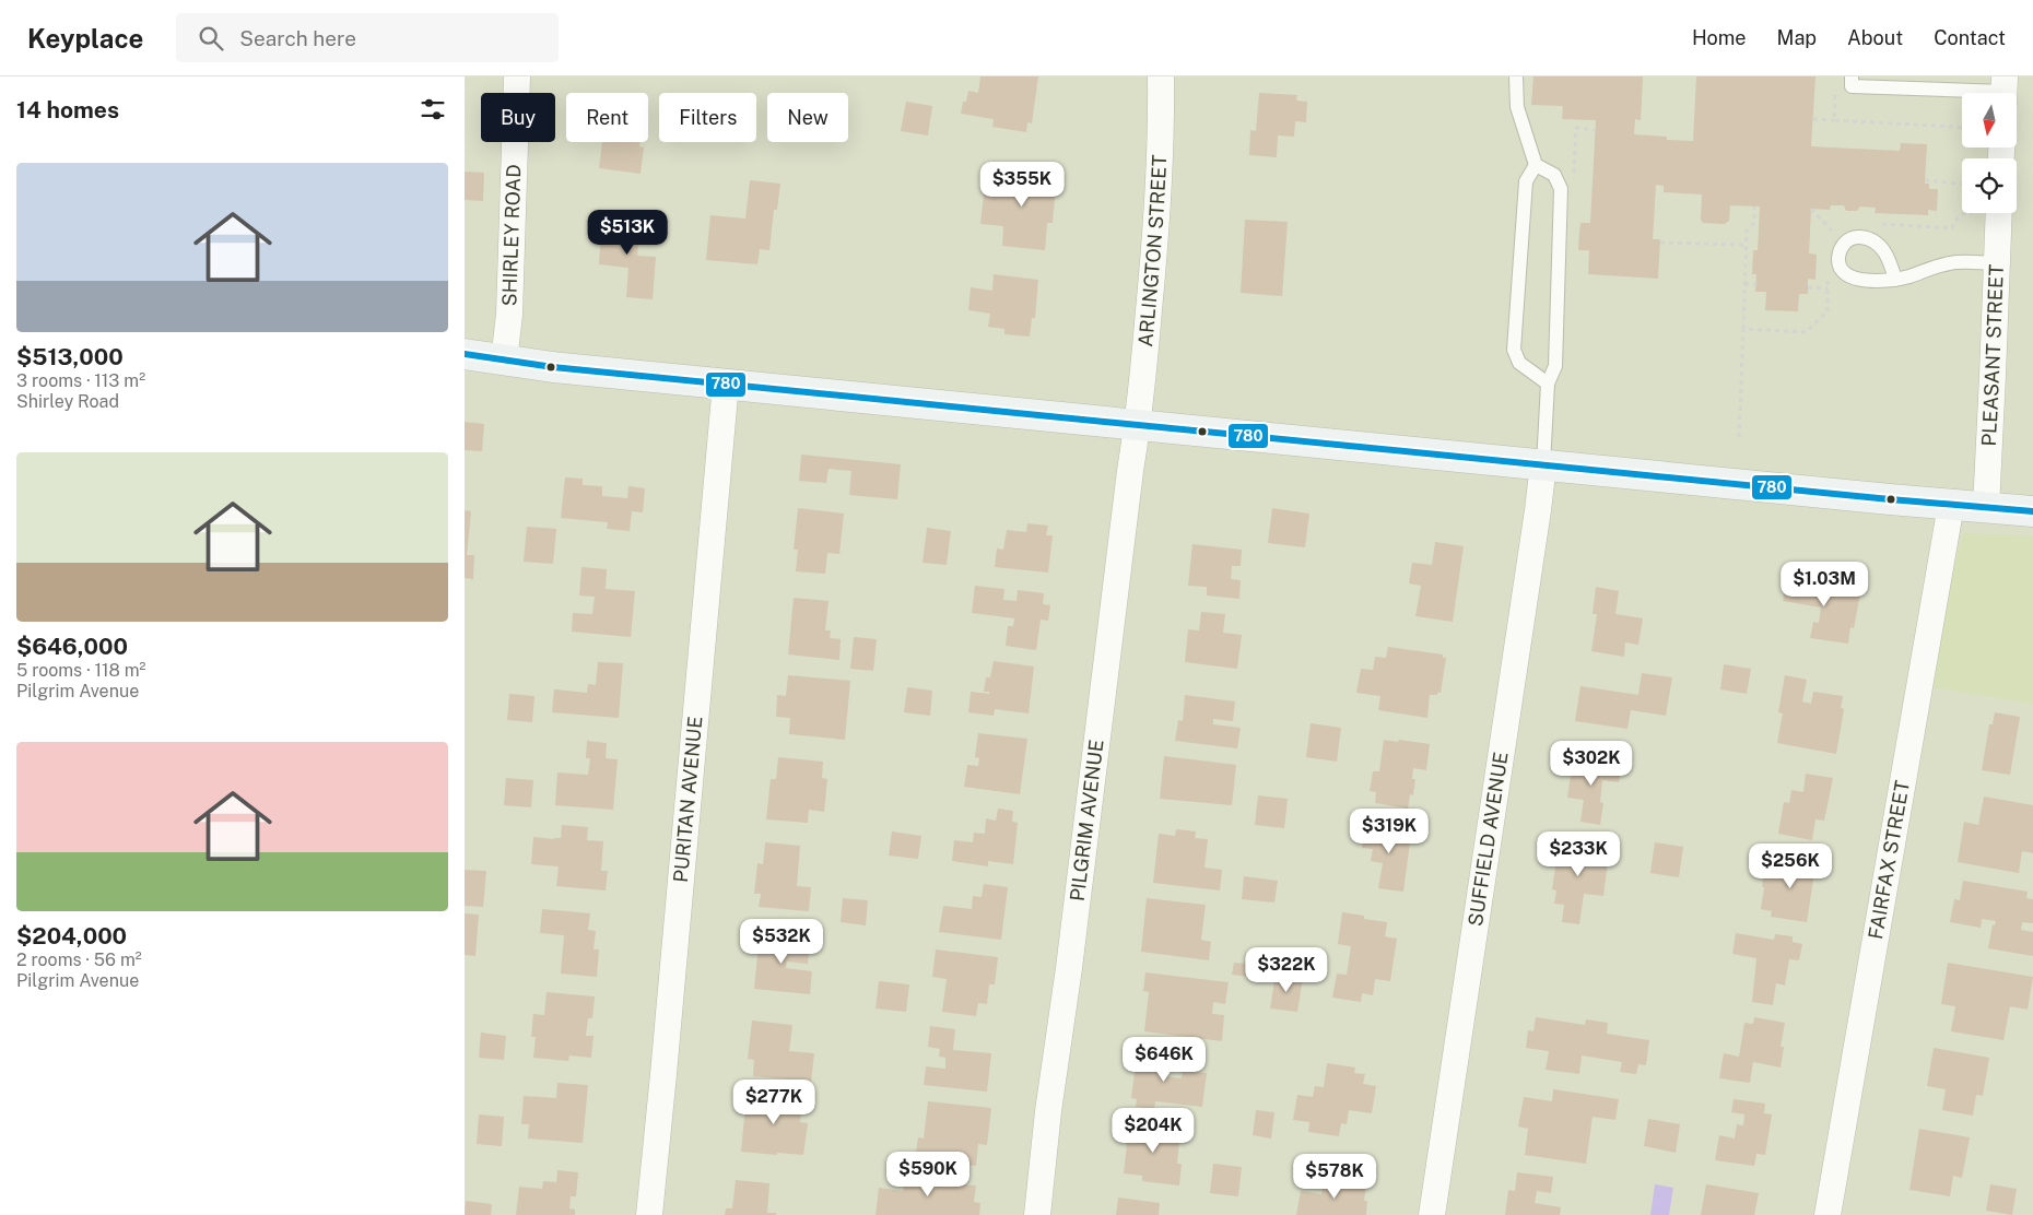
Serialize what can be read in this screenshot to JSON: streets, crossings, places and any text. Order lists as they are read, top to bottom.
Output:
{
  "streets": {
    "street": [
      "SHIRLEY ROAD",
      "ARLINGTON STREET",
      "PLEASANT STREET",
      "PURITAN AVENUE",
      "PILGRIM AVENUE",
      "SUFFIELD AVENUE",
      "FAIRFAX STREET"
    ]
  },
  "crossings": [
    ["ARLINGTON STREET", "PILGRIM AVENUE"]
  ],
  "lines": ["transit line 780"],
  "north": "bottom",
  "page": {
    "header": "Keyplace",
    "search": "Search here",
    "nav": [
      "Home",
      "Map",
      "About",
      "Contact"
    ],
    "heading": "14 homes",
    "chip": [
      "Buy",
      "Rent",
      "Filters",
      "New"
    ],
    "list": [
      {
        "name": "$513,000",
        "note": "3 rooms · 113 m² · Shirley Road"
      },
      {
        "name": "$646,000",
        "note": "5 rooms · 118 m² · Pilgrim Avenue"
      },
      {
        "name": "$204,000",
        "note": "2 rooms · 56 m² · Pilgrim Avenue"
      }
    ],
    "price": [
      "$355K",
      "$513K",
      "$1.03M",
      "$302K",
      "$319K",
      "$233K",
      "$256K",
      "$532K",
      "$322K",
      "$646K",
      "$277K",
      "$204K",
      "$590K",
      "$578K"
    ]
  }
}
